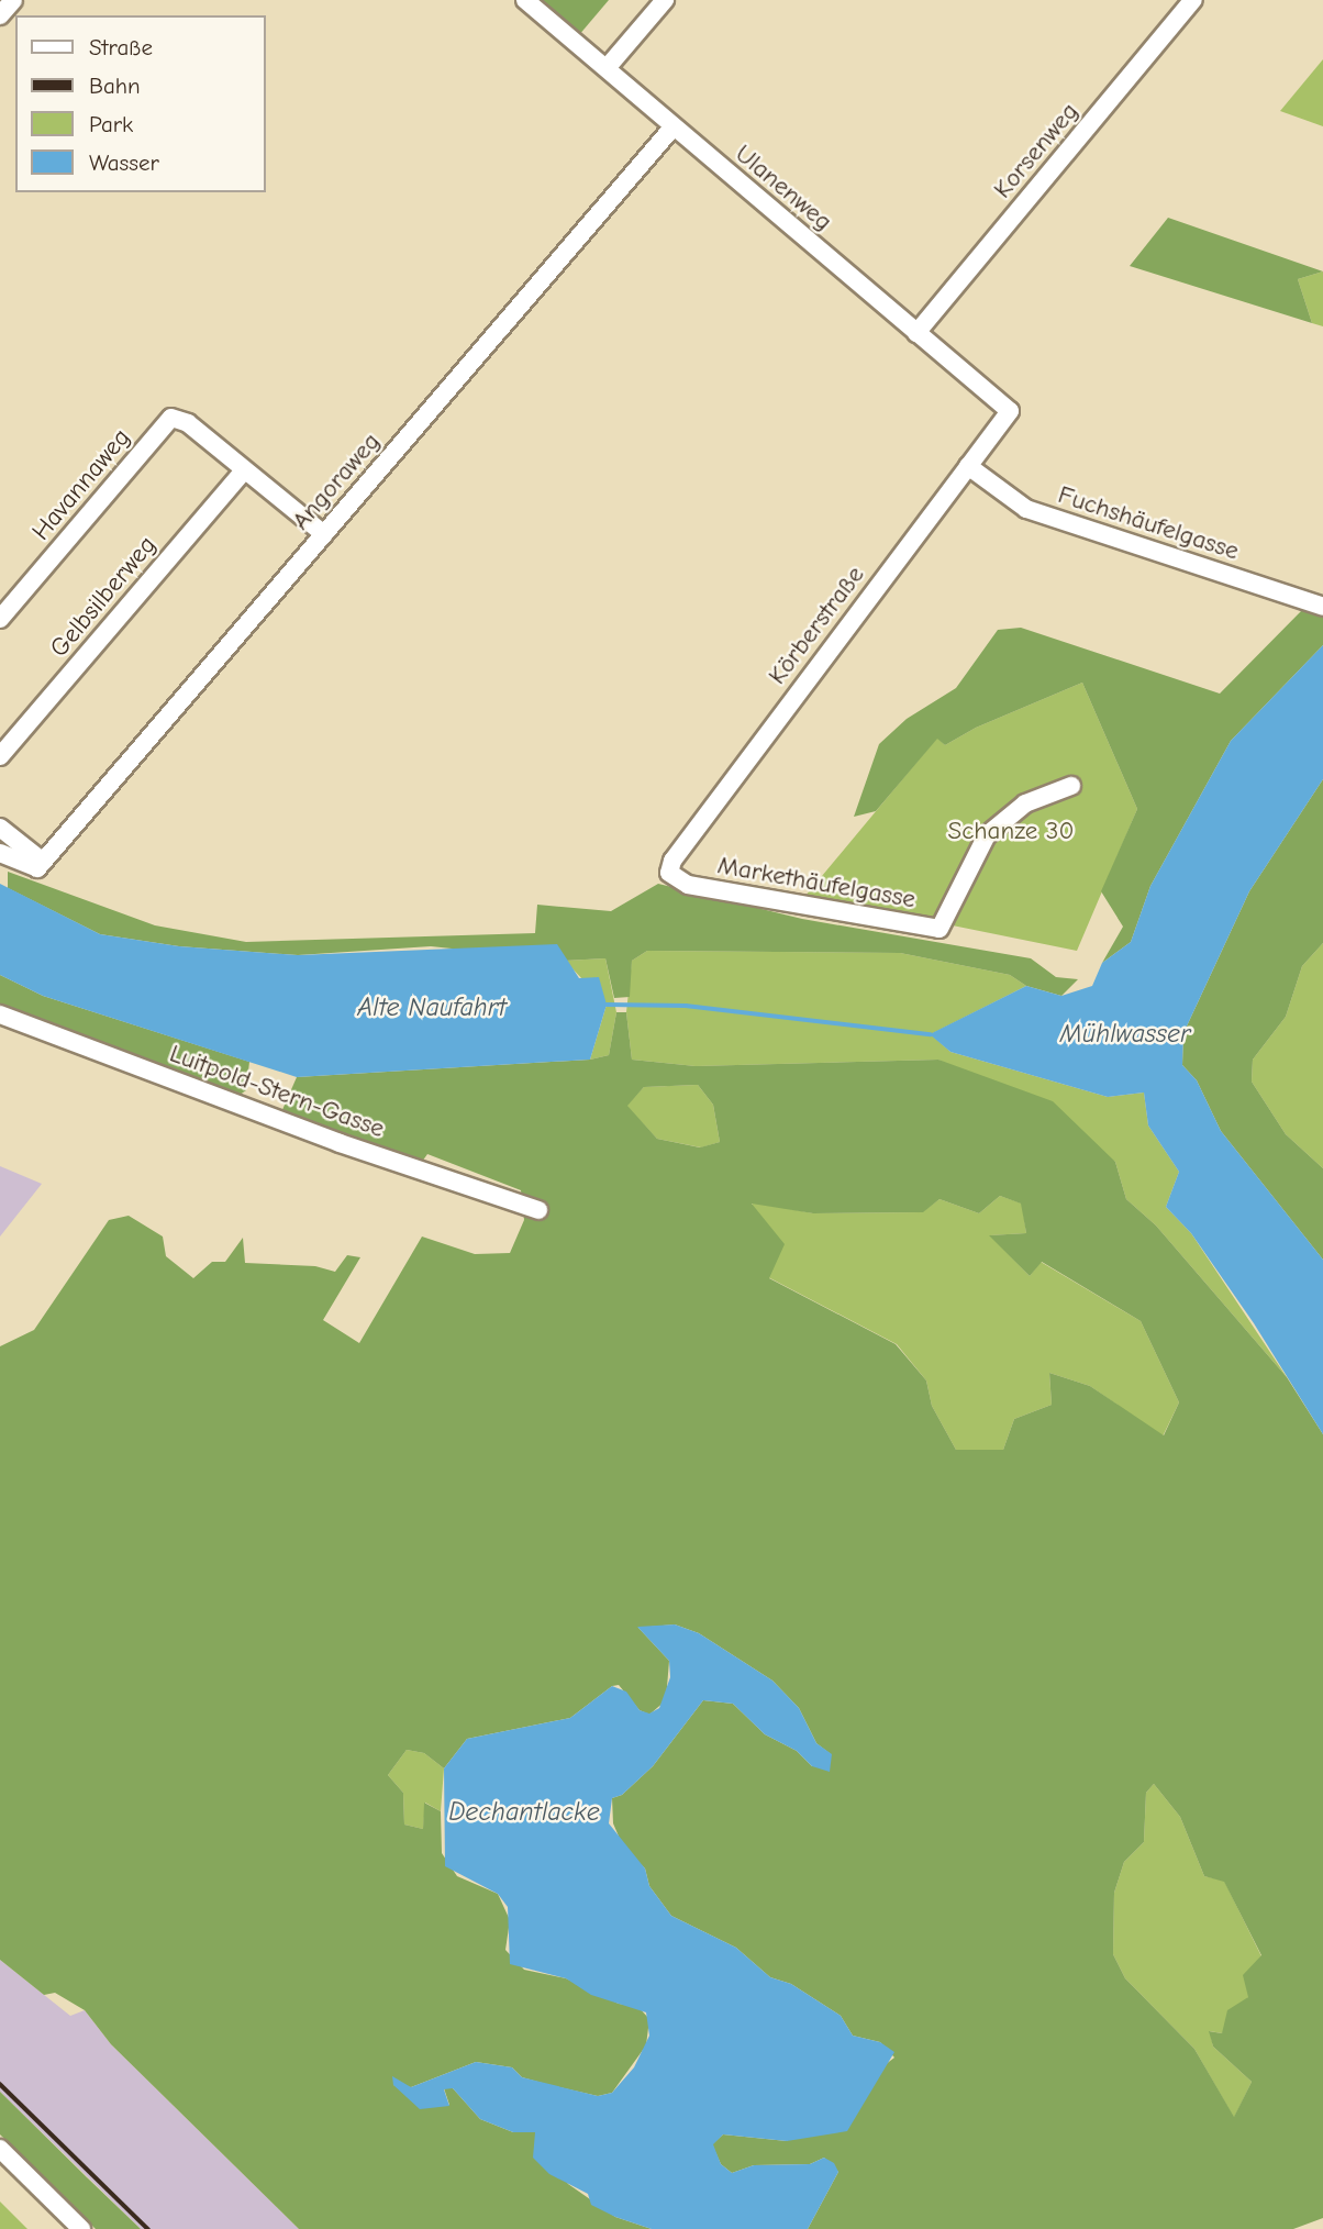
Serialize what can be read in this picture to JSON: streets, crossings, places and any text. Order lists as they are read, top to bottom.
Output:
{
  "streets": {
    "street": [
      "Korsenweg",
      "Ulanenweg",
      "Angoraweg",
      "Havannaweg",
      "Fuchshäufelgasse",
      "Gelbsilberweg",
      "Körberstraße",
      "Markethäufelgasse",
      "Luitpold-Stern-Gasse"
    ]
  },
  "crossings": [
    ["Korsenweg", "Ulanenweg"],
    ["Ulanenweg", "Angoraweg"],
    ["Ulanenweg", "Körberstraße"],
    ["Havannaweg", "Gelbsilberweg"],
    ["Fuchshäufelgasse", "Körberstraße"],
    ["Körberstraße", "Markethäufelgasse"]
  ],
  "water": ["Alte Naufahrt", "Mühlwasser", "Dechantlacke"],
  "parks": ["Schanze 30"],
  "legend": [
    "Straße",
    "Bahn",
    "Park",
    "Wasser"
  ]
}
